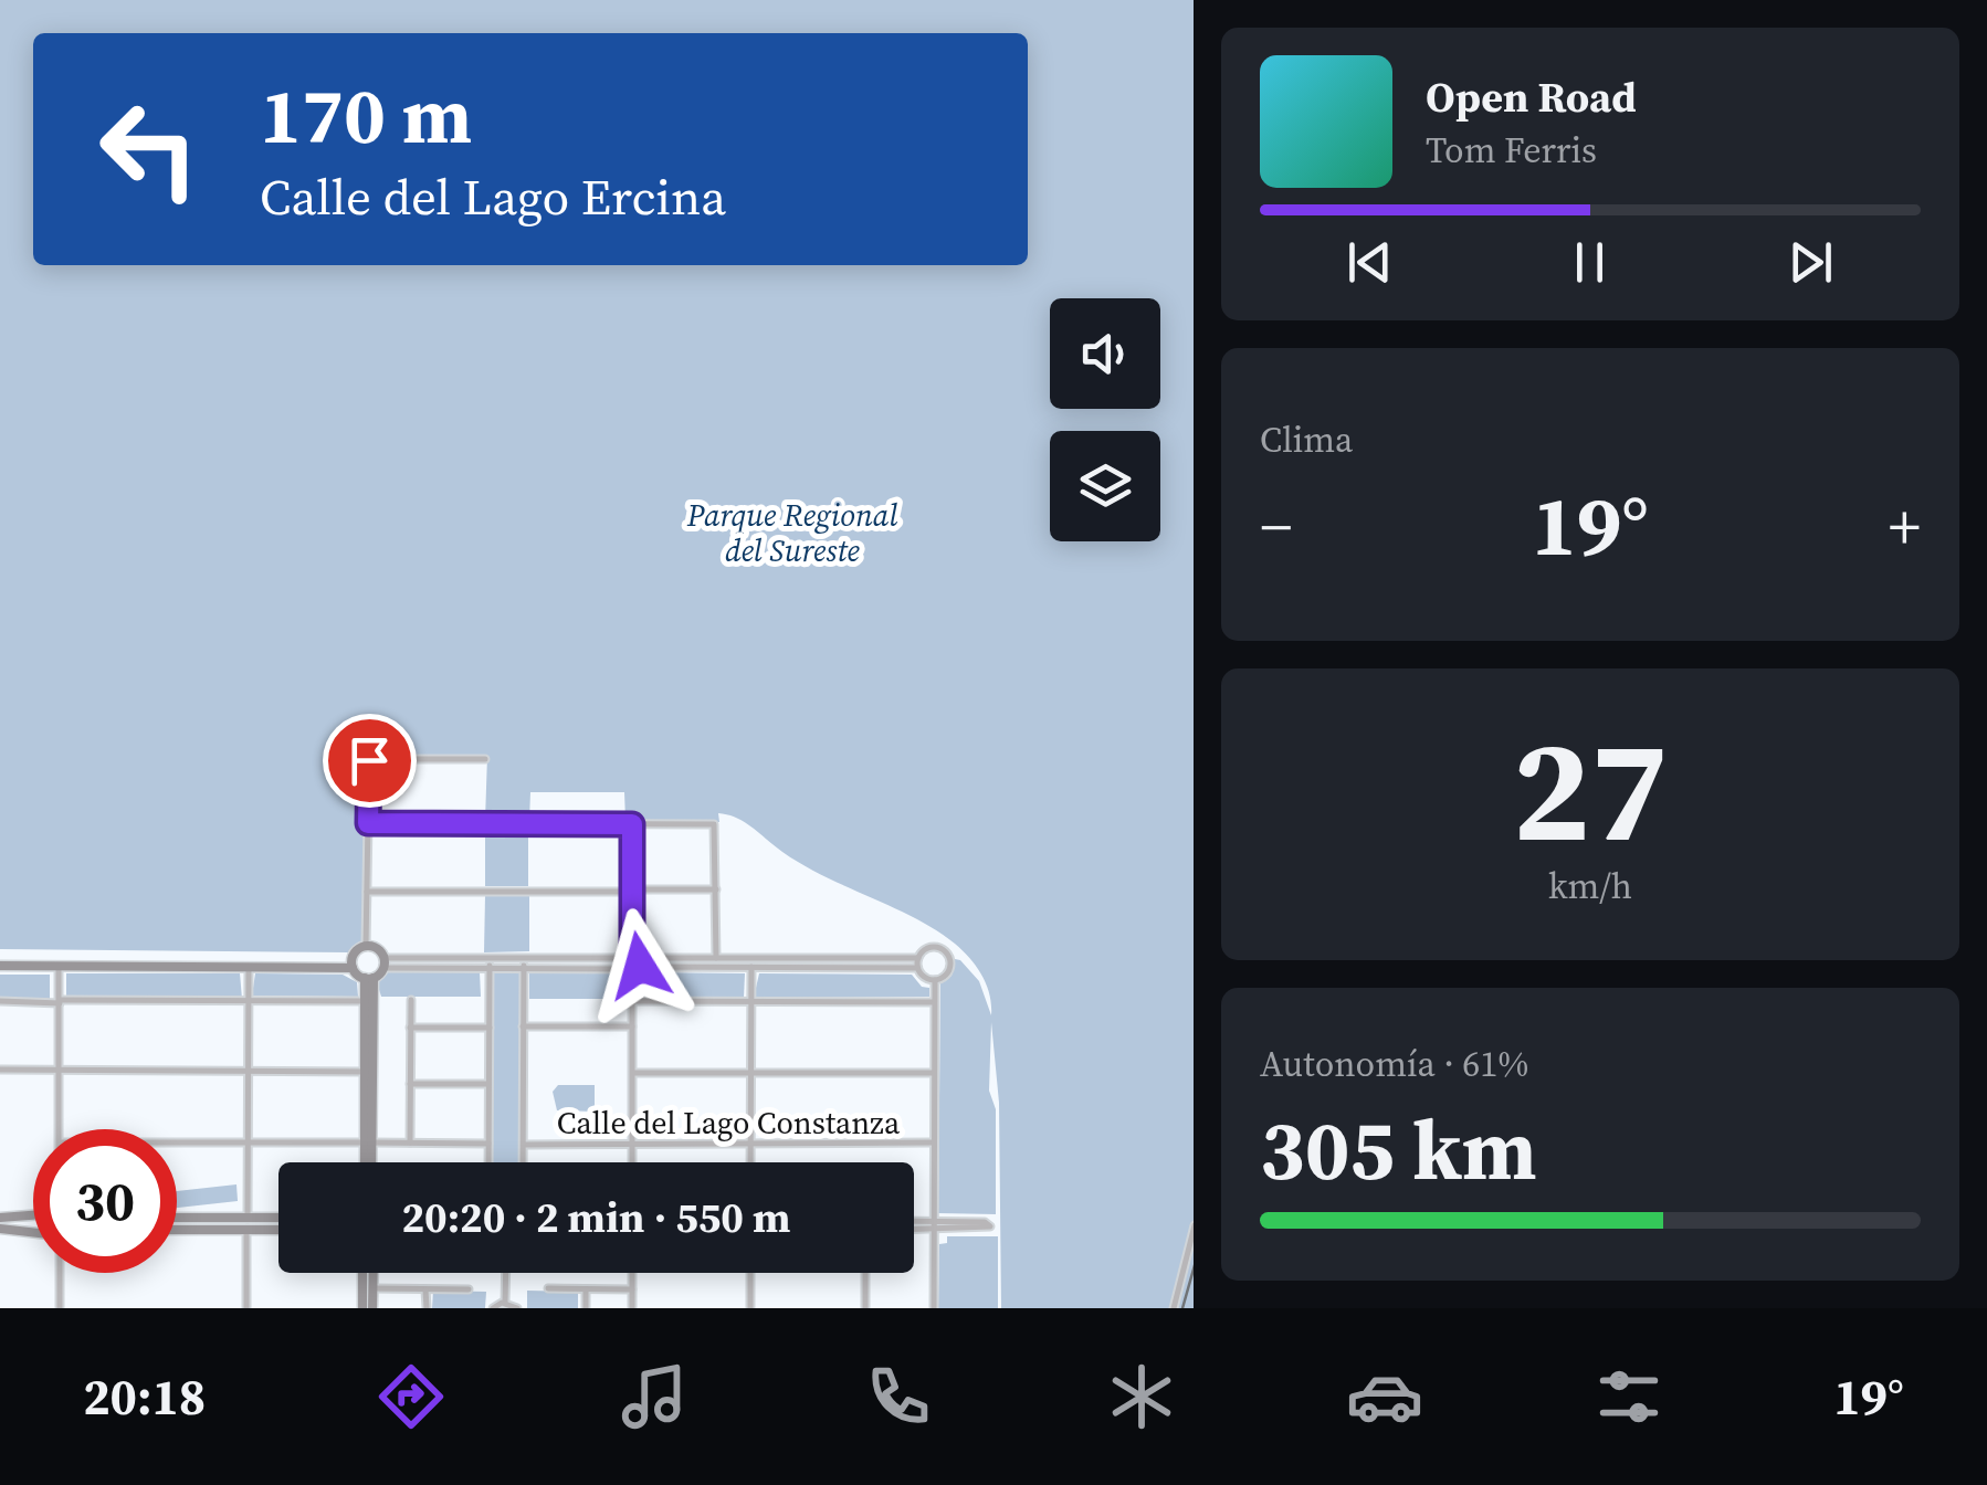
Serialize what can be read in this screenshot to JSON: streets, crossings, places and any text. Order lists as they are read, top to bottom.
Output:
{
  "streets": {
    "street": ["Calle del Lago Constanza"]
  },
  "parks": ["Parque Regional del Sureste"],
  "page": {
    "turn": ["170 m", "Calle del Lago Ercina"],
    "song": ["Open Road", "Tom Ferris"],
    "tile": [
      "Clima",
      ["27", "km/h"],
      ["Autonomía · 61%", "305 km"]
    ],
    "heat": ["−", "19°", "+"],
    "limit": "30",
    "trip": "20:20 · 2 min · 550 m",
    "tabs": ["20:18", "19°"]
  }
}
